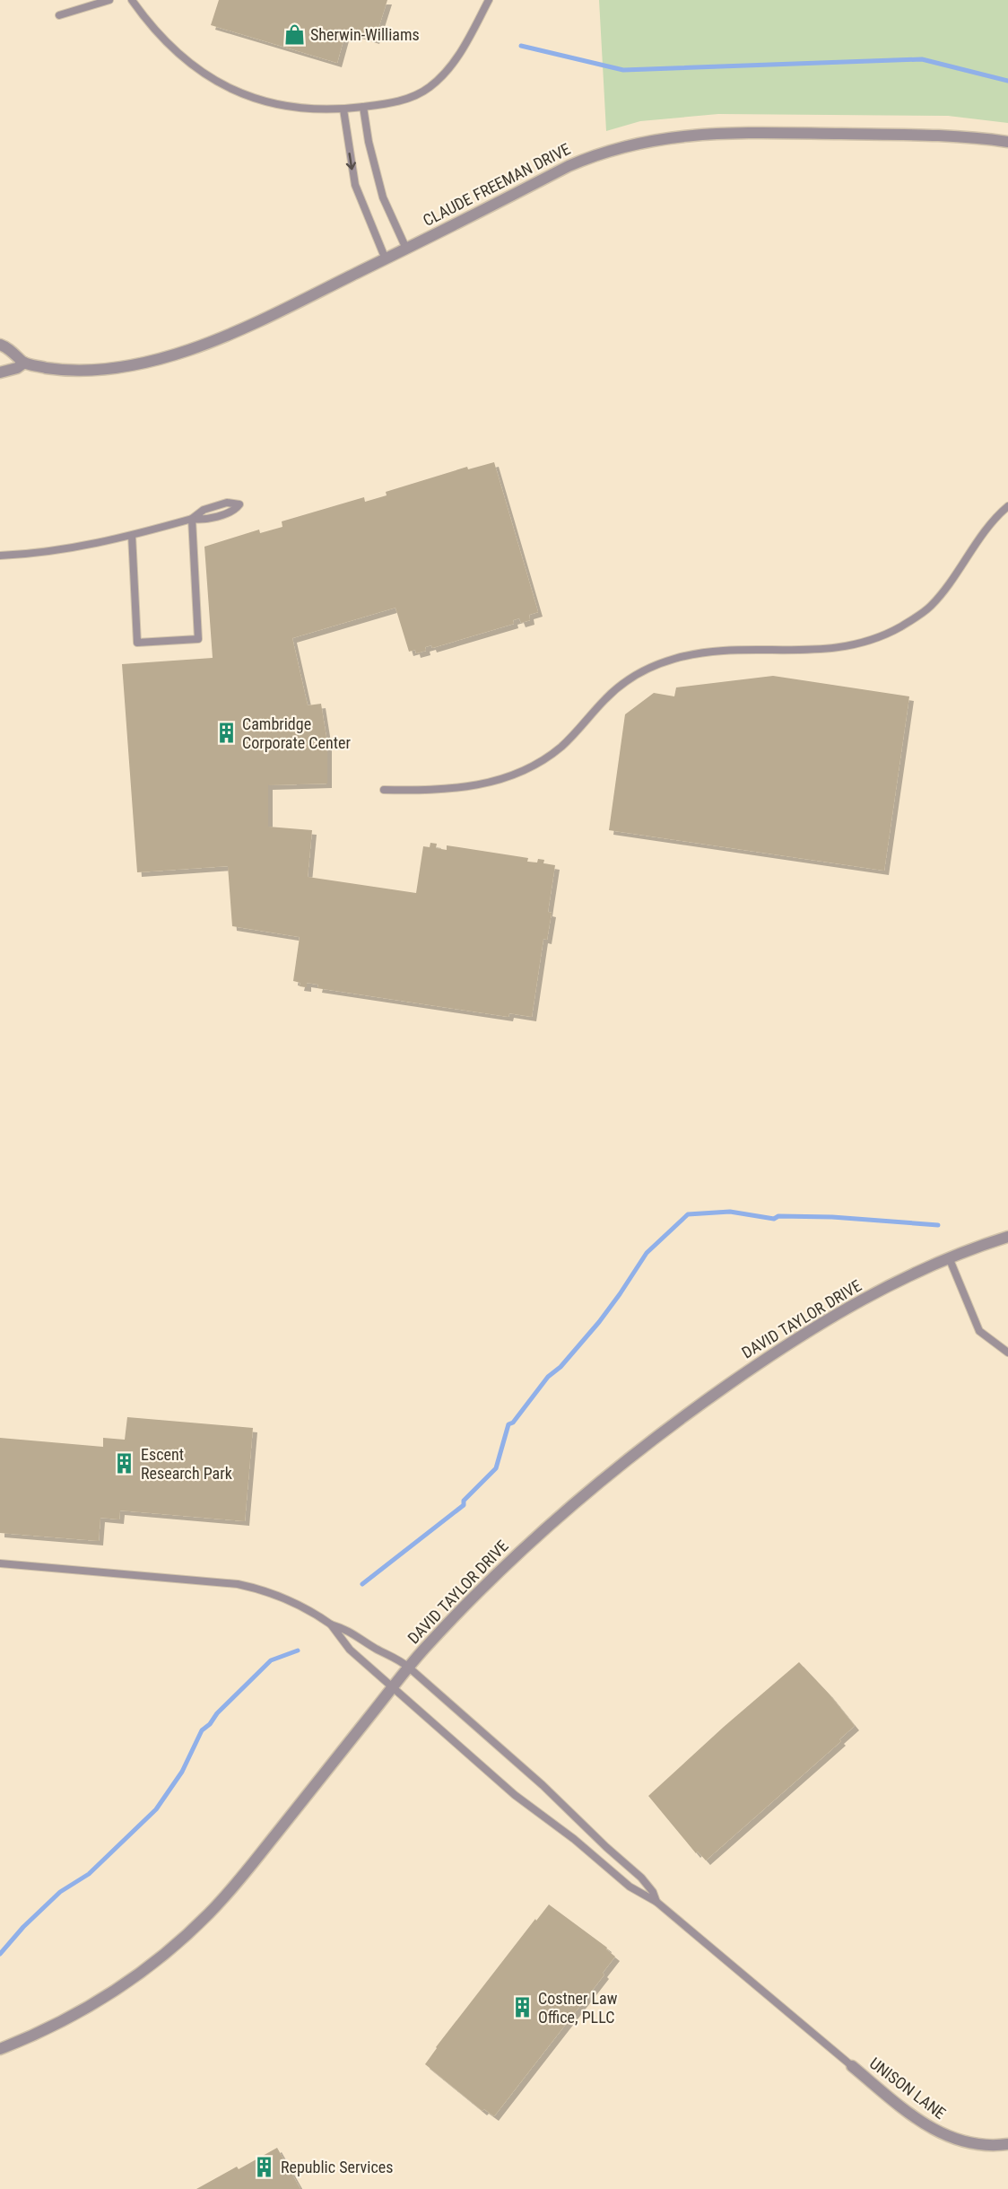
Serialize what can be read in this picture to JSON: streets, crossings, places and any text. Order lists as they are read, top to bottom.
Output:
{
  "streets": {
    "street": ["CLAUDE FREEMAN DRIVE", "DAVID TAYLOR DRIVE", "UNISON LANE"]
  },
  "places": {
    "shop": ["Sherwin-Williams"],
    "building": [
      "Cambridge Corporate Center",
      "Escent Research Park",
      "Costner Law Office, PLLC",
      "Republic Services"
    ]
  }
}
